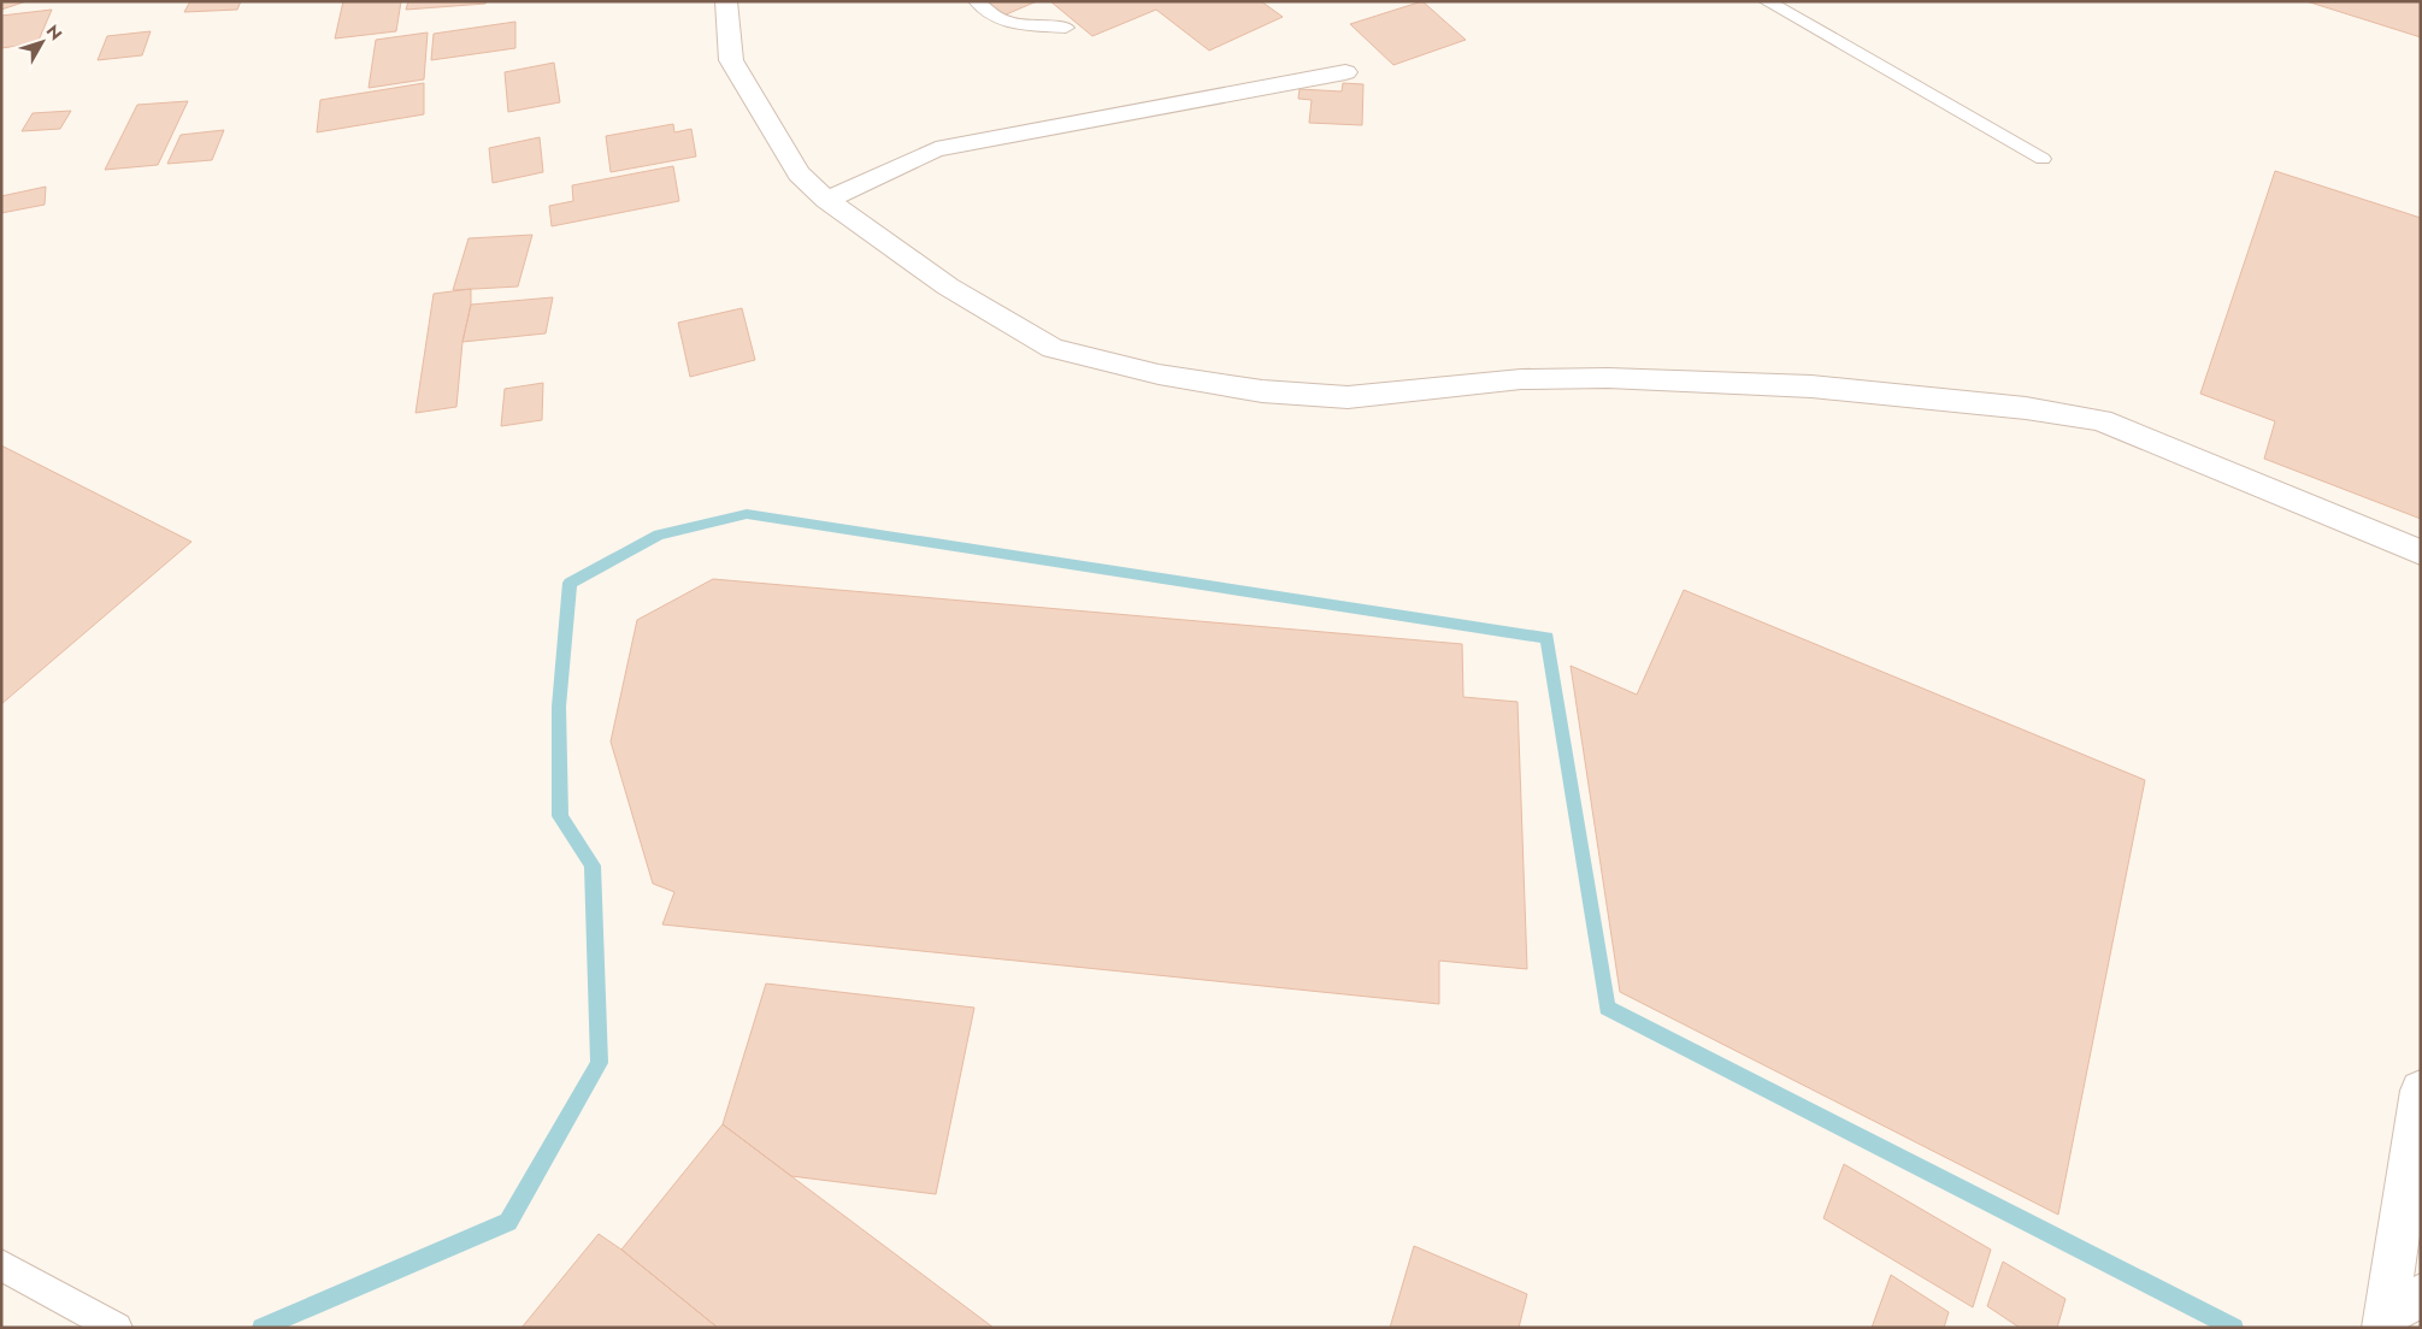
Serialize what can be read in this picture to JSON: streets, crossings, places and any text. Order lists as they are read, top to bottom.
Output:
{
  "north": "top right"
}
